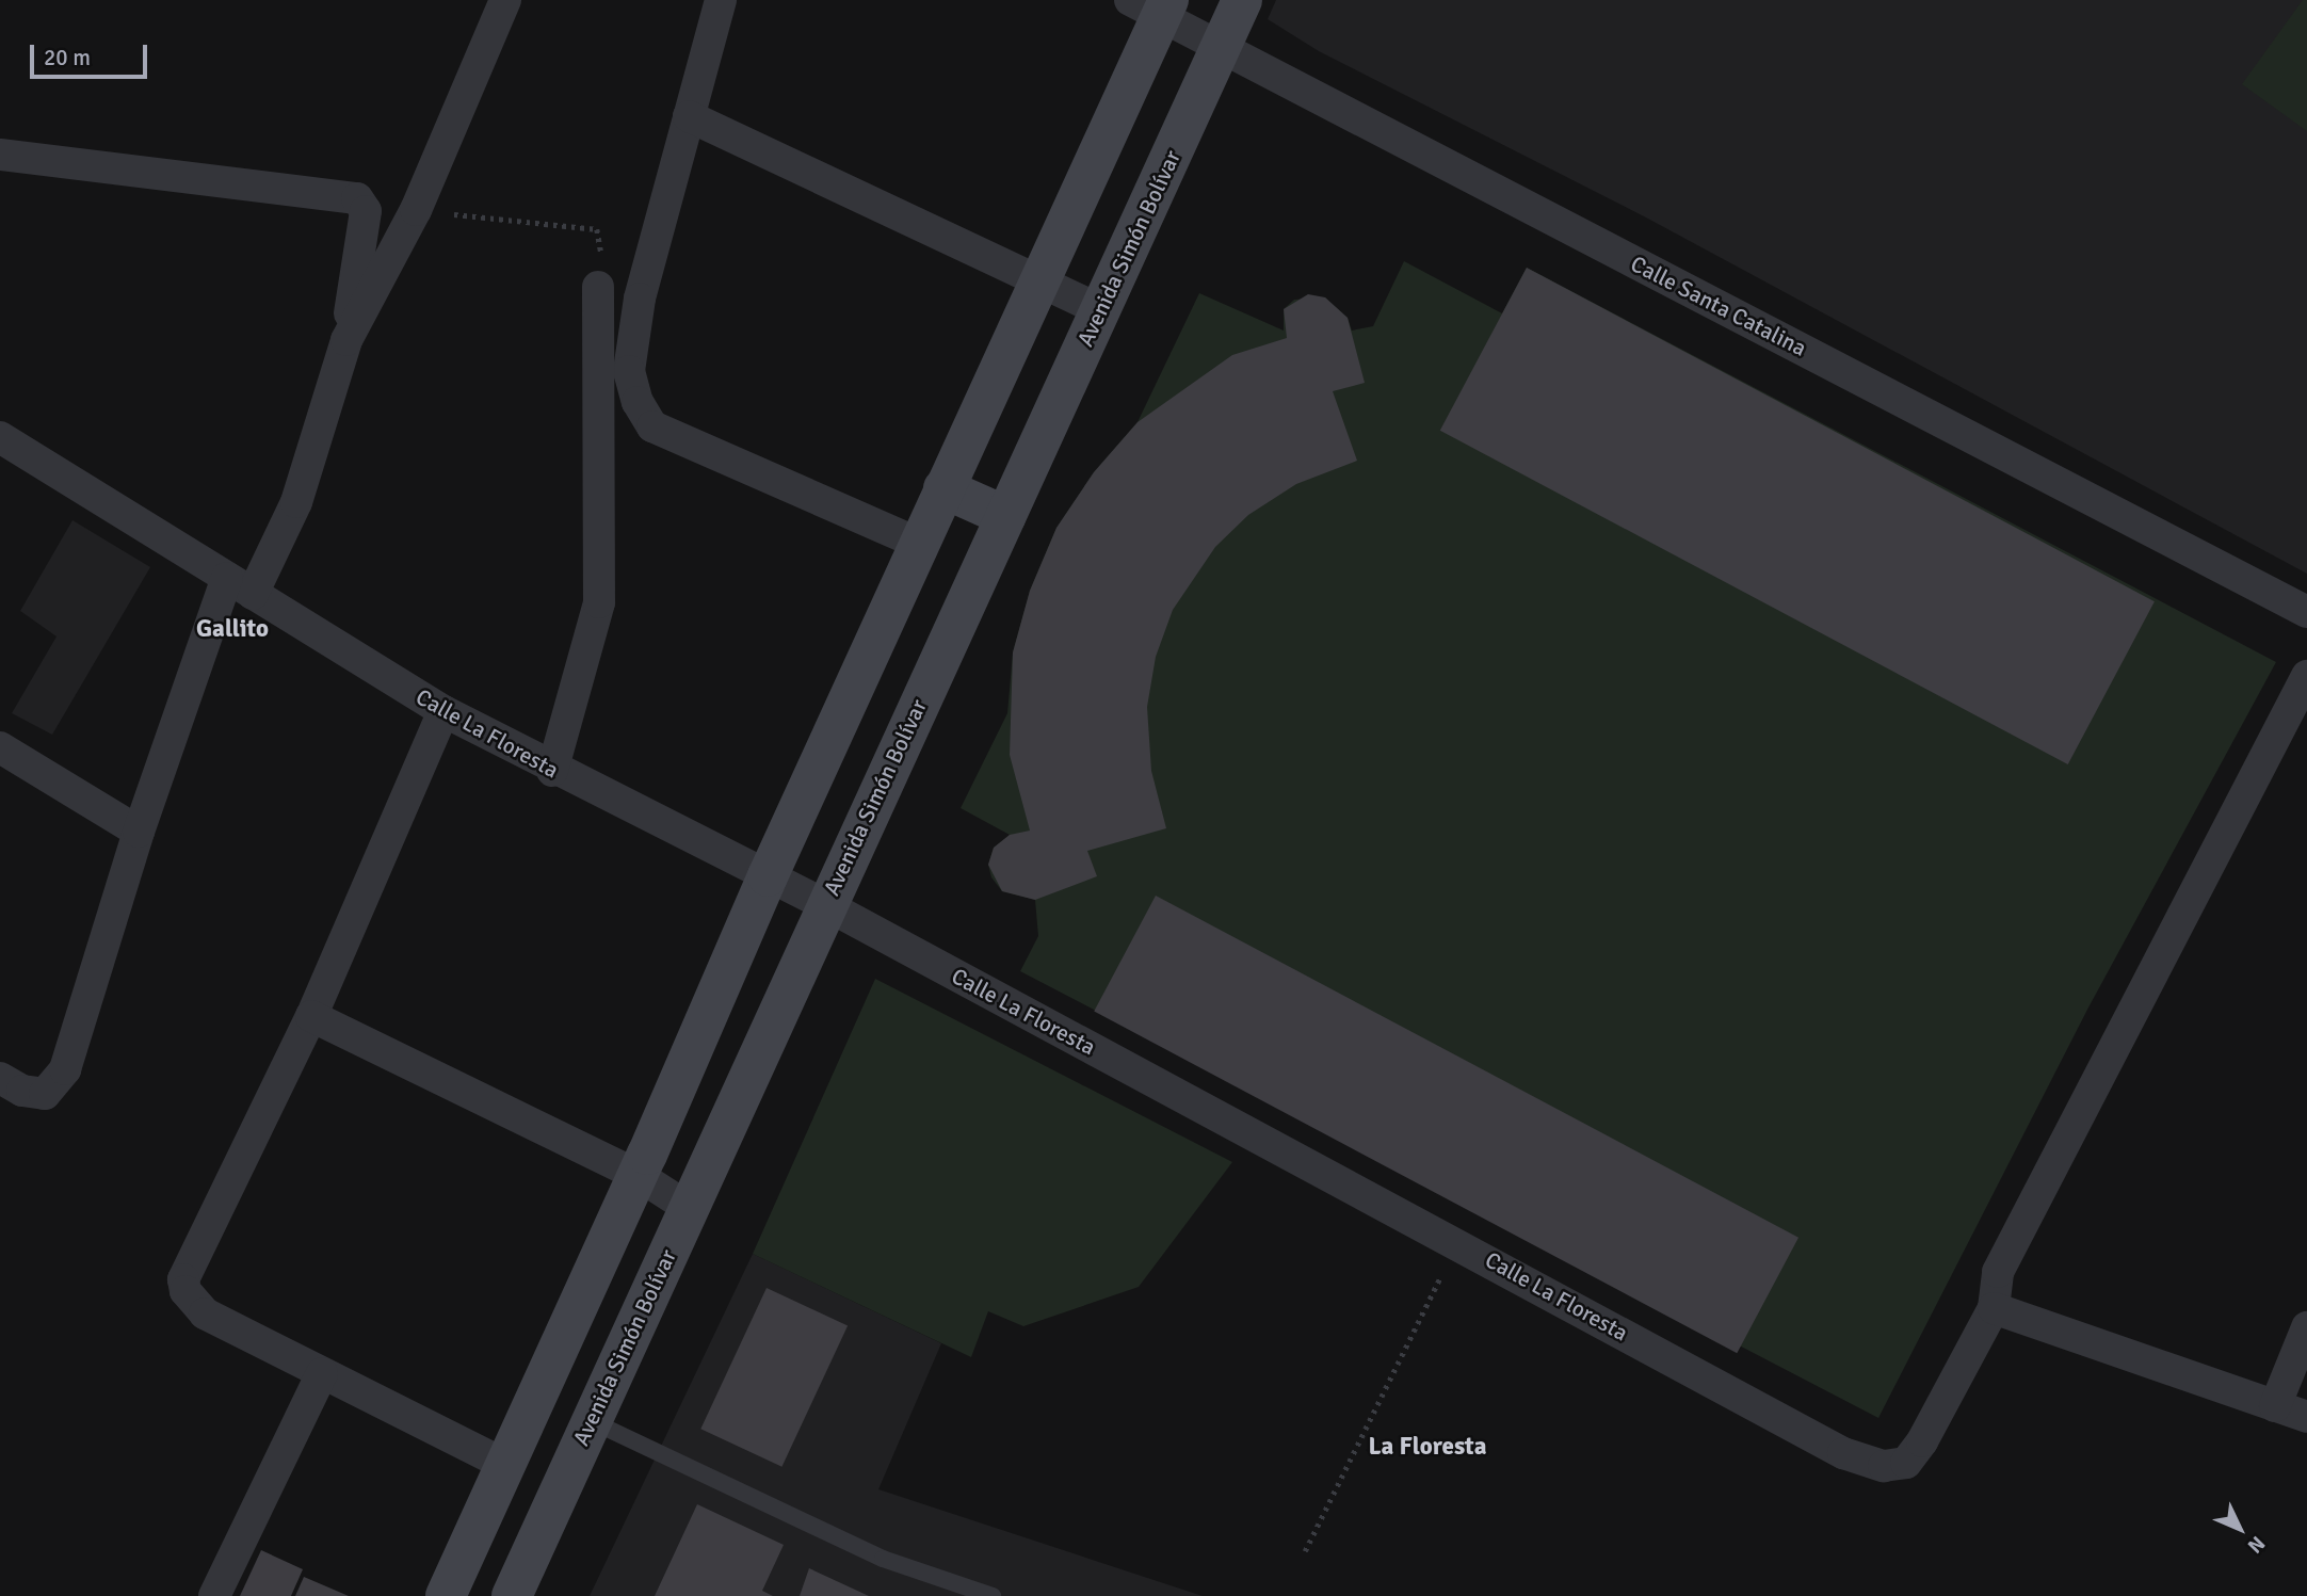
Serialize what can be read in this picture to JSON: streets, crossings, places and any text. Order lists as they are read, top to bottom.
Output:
{
  "streets": {
    "main road": ["Avenida Simón Bolívar"],
    "street": ["Calle Santa Catalina", "Calle La Floresta"]
  },
  "crossings": [
    ["Avenida Simón Bolívar", "Calle Santa Catalina"],
    ["Avenida Simón Bolívar", "Calle La Floresta"]
  ],
  "districts": ["Gallito", "La Floresta"],
  "scale_bar": "20 m",
  "north": "bottom right"
}
